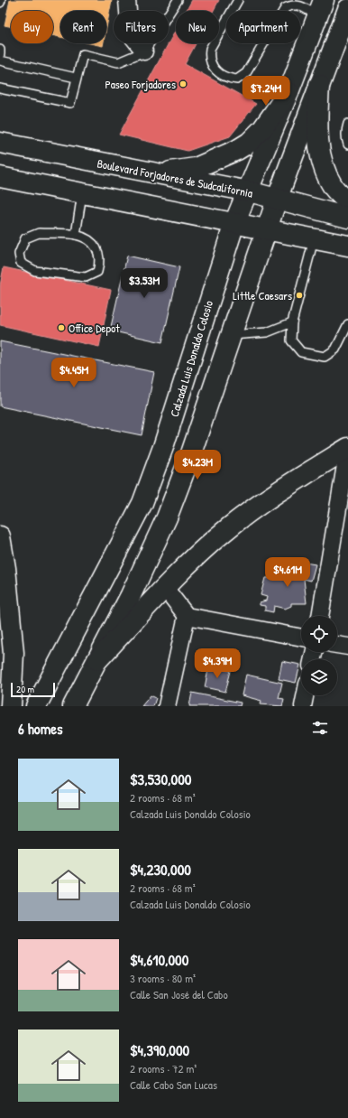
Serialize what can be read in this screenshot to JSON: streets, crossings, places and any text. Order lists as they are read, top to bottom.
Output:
{
  "streets": {
    "main road": ["Boulevard Forjadores de Sudcalifornia", "Calzada Luis Donaldo Colosio"]
  },
  "crossings": [
    ["Boulevard Forjadores de Sudcalifornia", "Calzada Luis Donaldo Colosio"]
  ],
  "places": ["Paseo Forjadores", "Little Caesars", "Office Depot"],
  "scale_bar": "20 m",
  "page": {
    "chip": [
      "Buy",
      "Rent",
      "Filters",
      "New",
      "Apartment"
    ],
    "price": [
      "$7.24M",
      "$3.53M",
      "$4.45M",
      "$4.23M",
      "$4.61M",
      "$4.39M"
    ],
    "scale": "20 m",
    "heading": "6 homes",
    "list": [
      {
        "name": "$3,530,000",
        "note": "2 rooms · 68 m² · Calzada Luis Donaldo Colosio"
      },
      {
        "name": "$4,230,000",
        "note": "2 rooms · 68 m² · Calzada Luis Donaldo Colosio"
      },
      {
        "name": "$4,610,000",
        "note": "3 rooms · 80 m² · Calle San José del Cabo"
      },
      {
        "name": "$4,390,000",
        "note": "2 rooms · 72 m² · Calle Cabo San Lucas"
      }
    ]
  }
}
